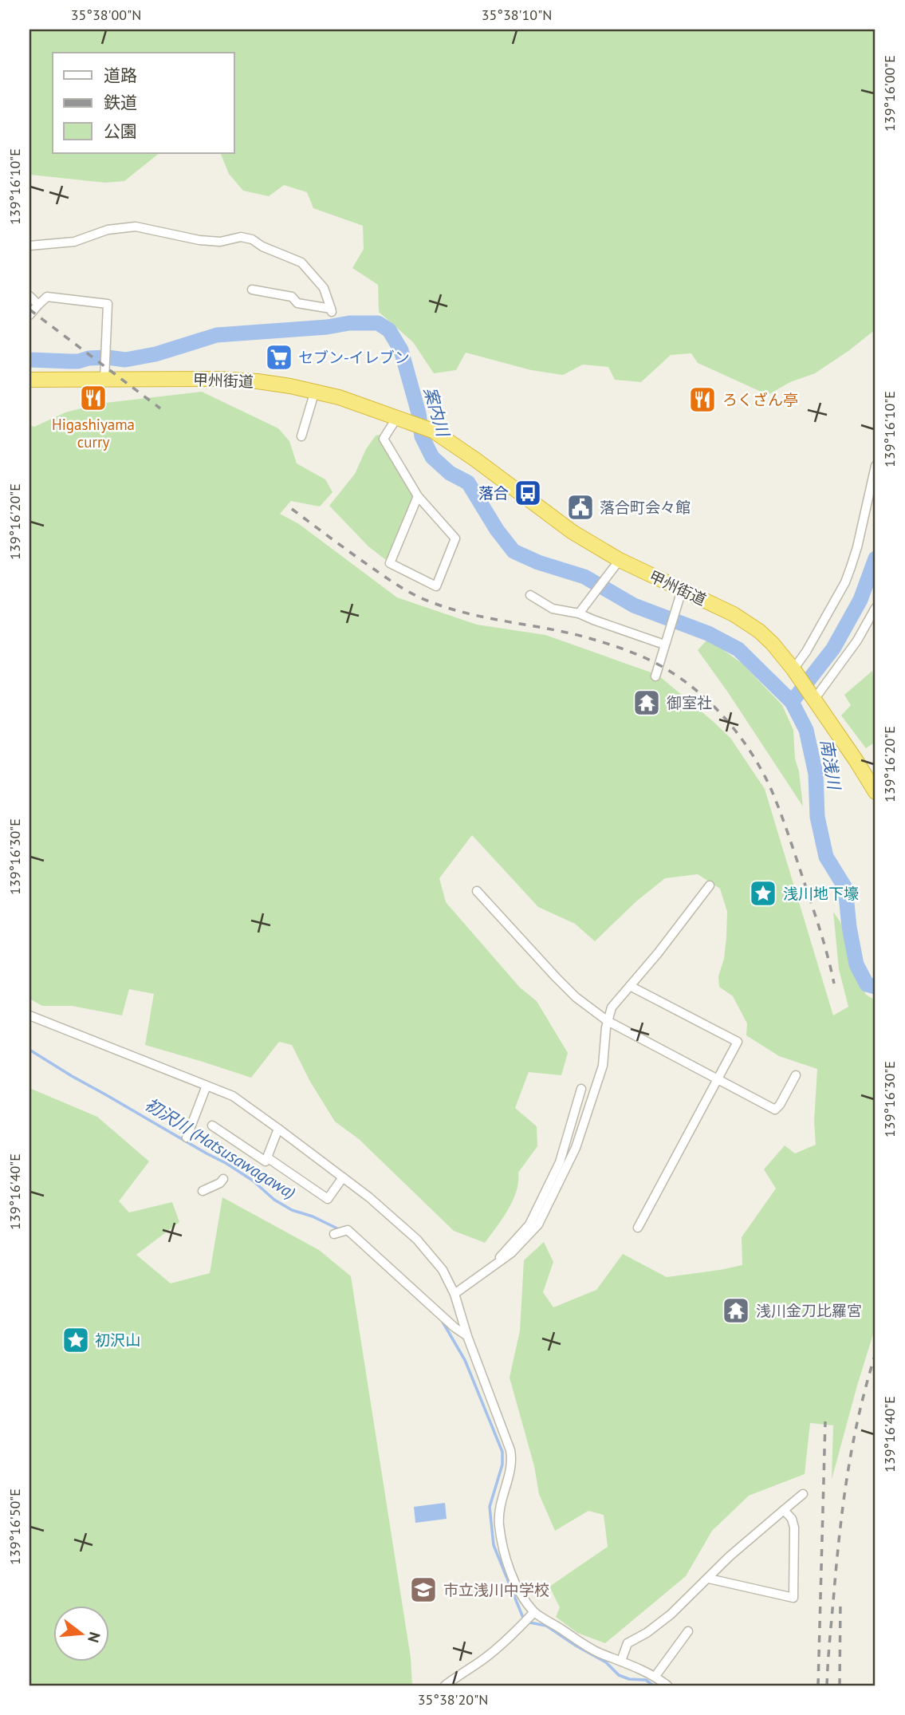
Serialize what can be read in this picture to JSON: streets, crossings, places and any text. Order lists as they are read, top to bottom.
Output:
{
  "streets": {
    "highway": ["甲州街道"]
  },
  "water": ["案内川", "南浅川", "初沢川 (Hatsusawagawa)"],
  "places": {
    "supermarket": ["セブン-イレブン"],
    "restaurant": ["Higashiyama curry", "ろくざん亭"],
    "bus stop": ["落合"],
    "public building": ["落合町会々館"],
    "temple": ["御室社", "浅川金刀比羅宮"],
    "place": ["浅川地下壕", "初沢山"],
    "school or university": ["市立浅川中学校"]
  },
  "legend": ["道路", "鉄道", "公園"],
  "north": "right",
  "coordinates": [
    "35°38'00\"N",
    "35°38'10\"N",
    "139°16'00\"E",
    "139°16'10\"E",
    "139°16'20\"E",
    "139°16'30\"E",
    "139°16'40\"E",
    "139°16'50\"E",
    "35°38'20\"N"
  ]
}
